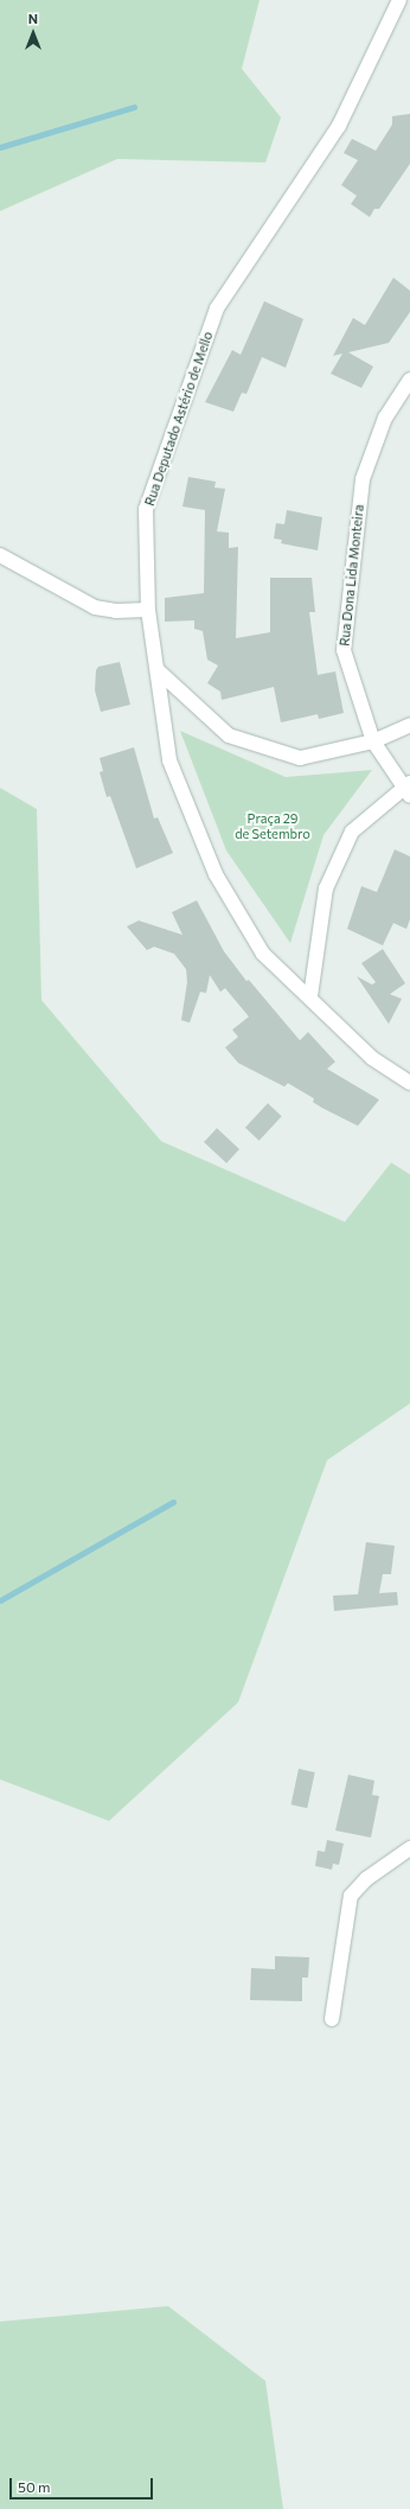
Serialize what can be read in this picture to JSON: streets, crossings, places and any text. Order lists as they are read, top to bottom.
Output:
{
  "streets": {
    "street": ["Rua Deputado Astério de Mello", "Rua Dona Lida Monteira"]
  },
  "parks": ["Praça 29 de Setembro"],
  "scale_bar": "50 m",
  "north": "top"
}
